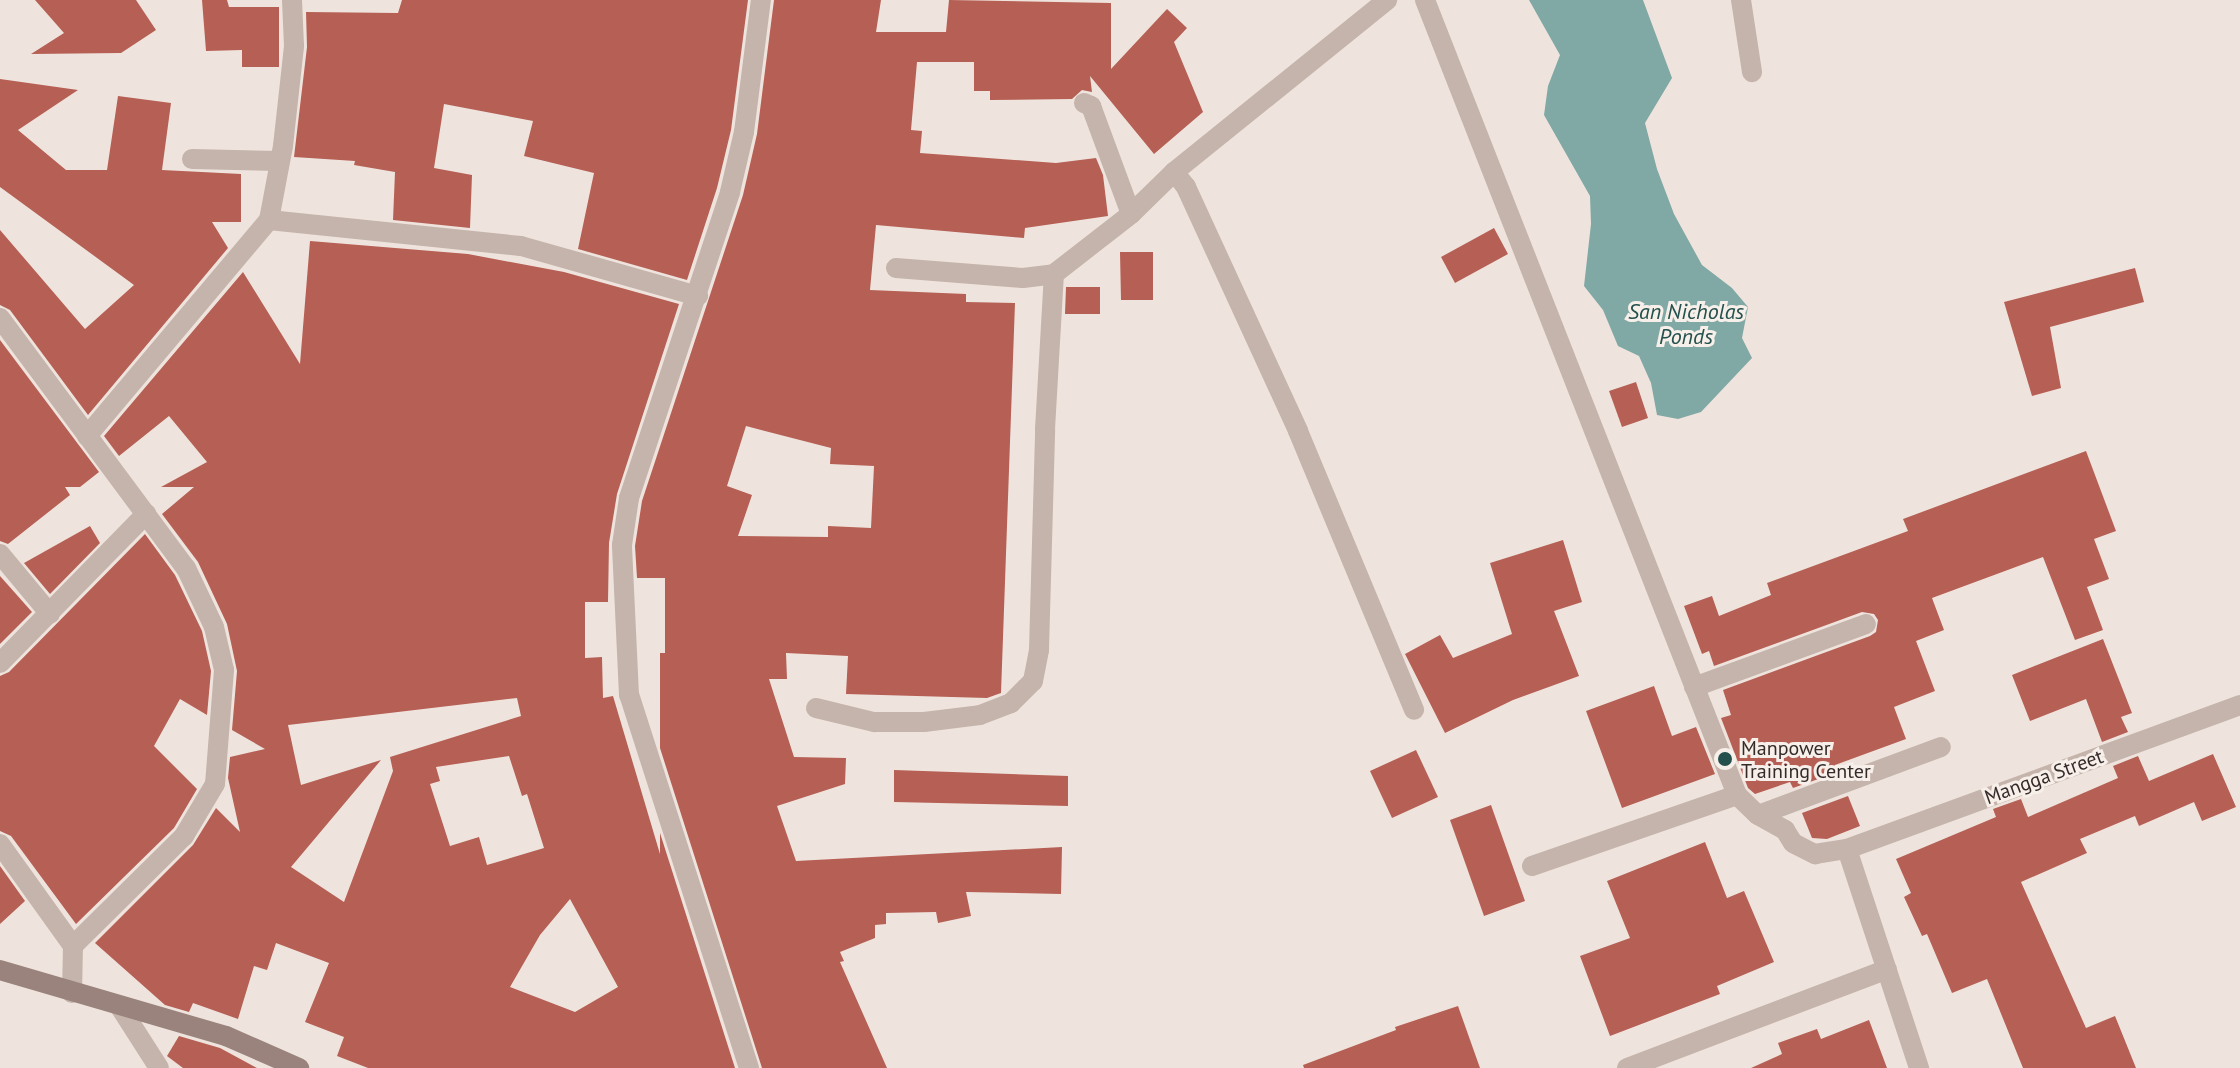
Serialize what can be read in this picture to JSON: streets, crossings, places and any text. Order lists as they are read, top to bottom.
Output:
{
  "streets": {
    "street": ["Mangga Street"]
  },
  "water": ["San Nicholas Ponds"],
  "places": ["Manpower Training Center"]
}
